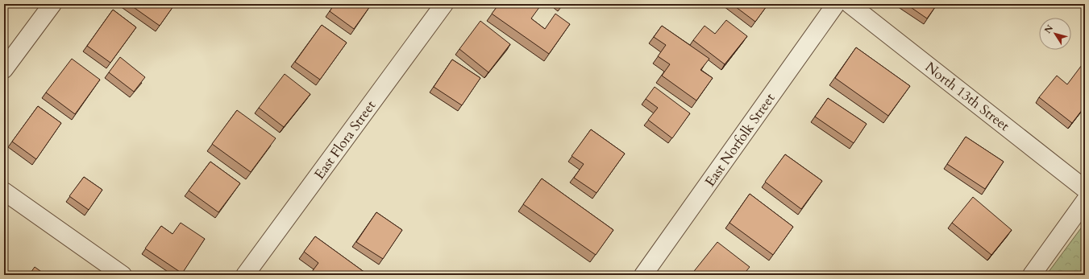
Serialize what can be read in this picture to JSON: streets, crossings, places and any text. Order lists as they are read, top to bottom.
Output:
{
  "streets": {
    "street": ["North 13th Street", "East Flora Street", "East Norfolk Street"]
  },
  "north": "top left"
}
